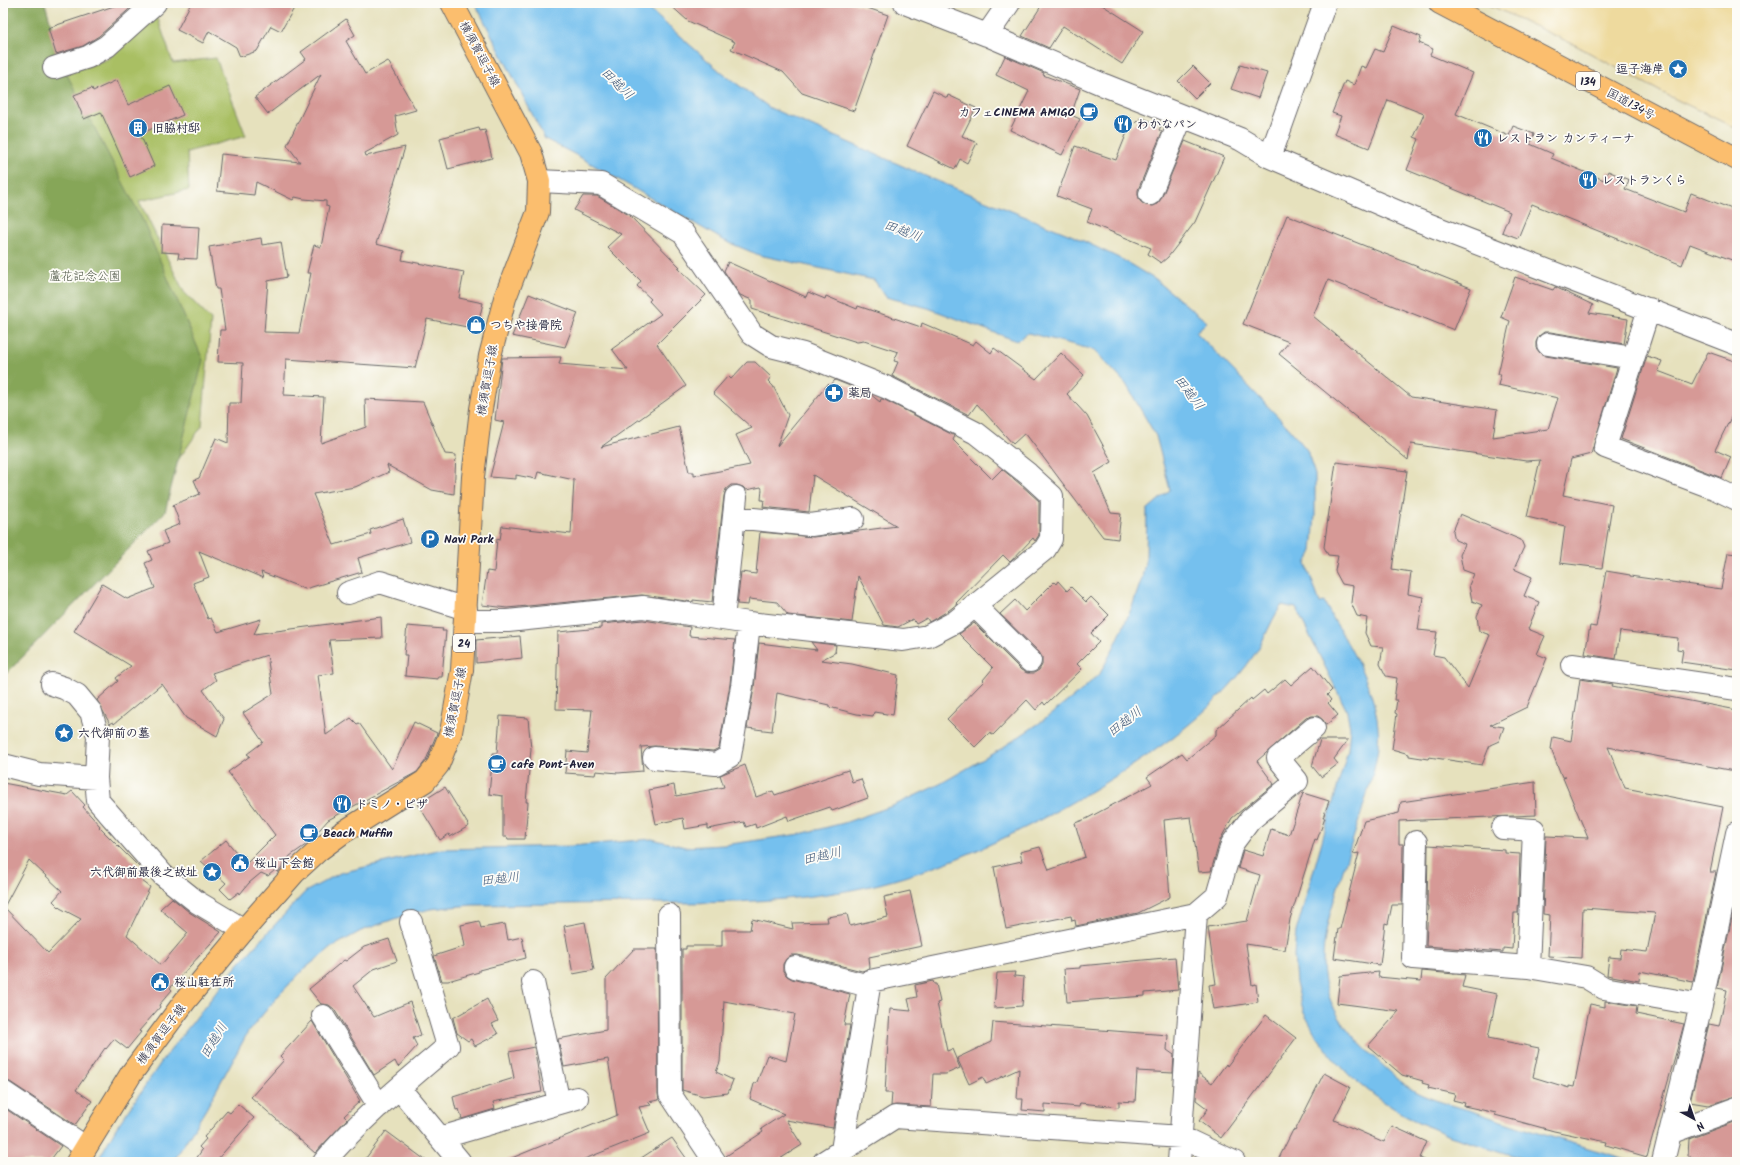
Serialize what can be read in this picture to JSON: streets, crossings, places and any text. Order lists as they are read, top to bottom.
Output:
{
  "streets": {
    "main road": [
      "横須賀逗子線",
      "134",
      "国道134号",
      "24"
    ]
  },
  "water": ["田越川"],
  "parks": ["蘆花記念公園"],
  "places": {
    "place": ["逗子海岸", "六代御前の墓", "六代御前最後之故址"],
    "cafe": ["カフェCINEMA AMIGO", "cafe Pont-Aven", "Beach Muffin"],
    "restaurant": [
      "わかなパン",
      "レストラン カンティーナ",
      "レストランくら",
      "ドミノ・ピザ"
    ],
    "building": ["旧脇村邸"],
    "shop": ["つちや接骨院"],
    "pharmacy": ["薬局"],
    "parking": ["Navi Park"],
    "public building": ["桜山下会館", "桜山駐在所"]
  },
  "north": "bottom right"
}
